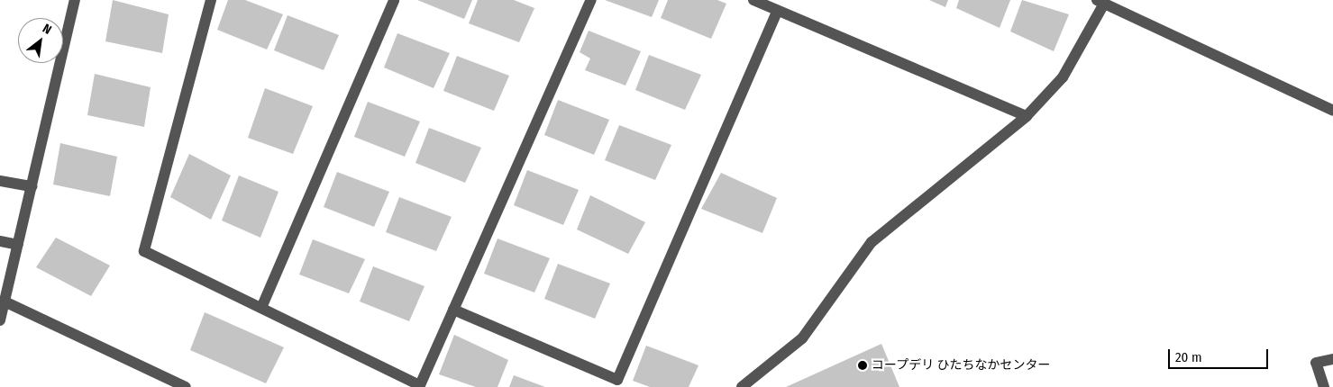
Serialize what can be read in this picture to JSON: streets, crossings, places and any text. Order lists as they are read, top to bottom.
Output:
{
  "places": ["コープデリ ひたちなかセンター"],
  "scale_bar": "20 m",
  "north": "top right"
}
